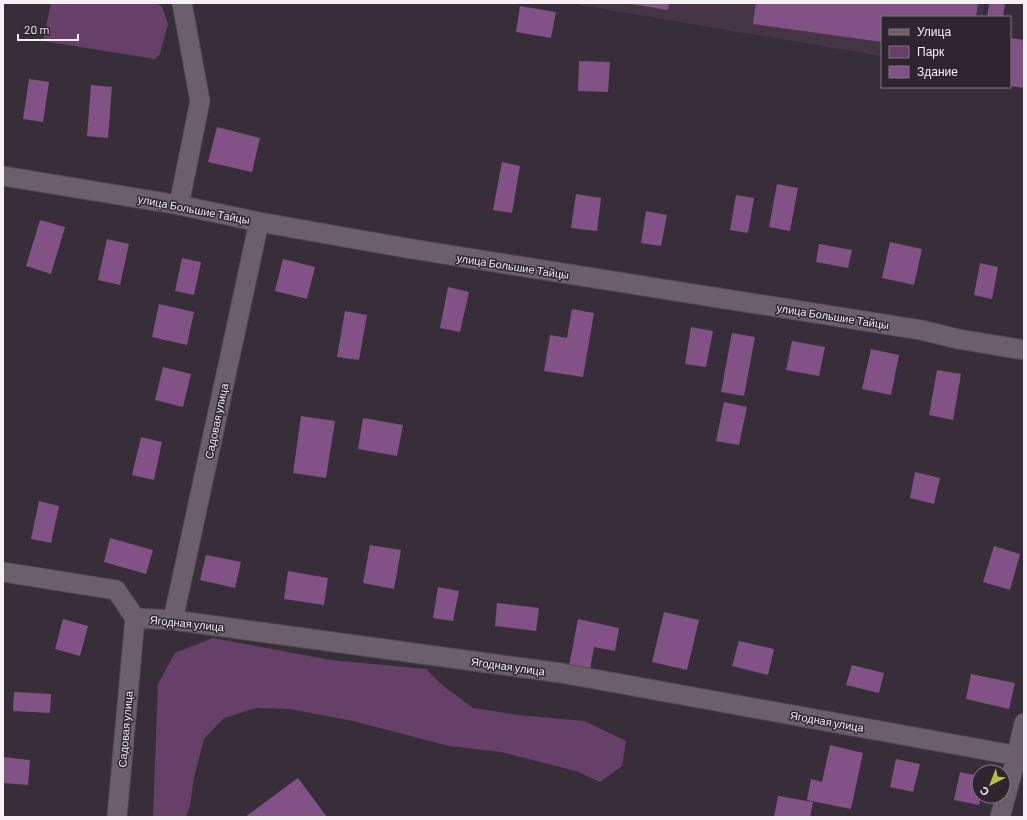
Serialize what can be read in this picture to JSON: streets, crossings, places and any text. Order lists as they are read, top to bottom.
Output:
{
  "streets": {
    "street": ["улица Большие Тайцы", "Садовая улица", "Ягодная улица"]
  },
  "crossings": [
    ["улица Большие Тайцы", "Садовая улица"],
    ["Садовая улица", "Ягодная улица"]
  ],
  "legend": ["Улица", "Парк", "Здание"],
  "scale_bar": "20 m",
  "north": "bottom left"
}
